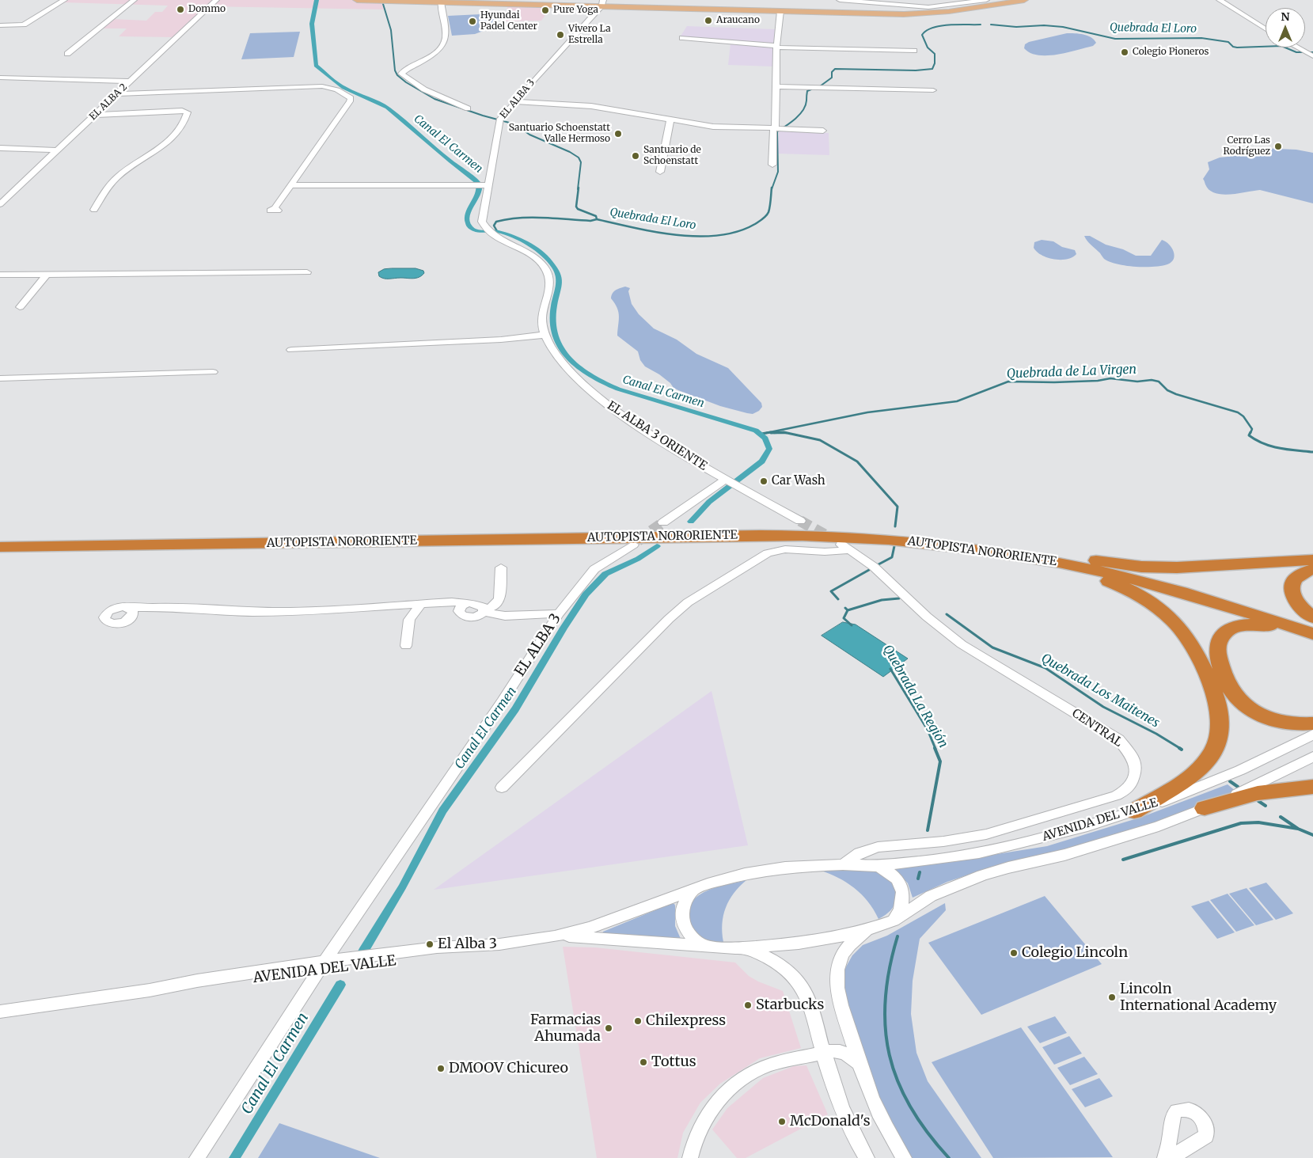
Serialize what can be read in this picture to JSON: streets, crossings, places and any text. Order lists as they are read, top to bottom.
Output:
{
  "streets": {
    "highway": ["AUTOPISTA NORORIENTE"],
    "street": [
      "EL ALBA 3",
      "EL ALBA 2",
      "EL ALBA 3 ORIENTE",
      "CENTRAL",
      "AVENIDA DEL VALLE"
    ]
  },
  "crossings": [
    ["EL ALBA 3", "EL ALBA 3 ORIENTE"],
    ["EL ALBA 3", "AVENIDA DEL VALLE"],
    ["CENTRAL", "AVENIDA DEL VALLE"]
  ],
  "water": [
    "Quebrada El Loro",
    "Canal El Carmen",
    "Quebrada de La Virgen",
    "Quebrada Los Maitenes",
    "Quebrada La Región"
  ],
  "places": [
    "Dommo",
    "Pure Yoga",
    "Araucano",
    "Hyundai Padel Center",
    "Vivero La Estrella",
    "Colegio Pioneros",
    "Santuario Schoenstatt Valle Hermoso",
    "Cerro Las Rodríguez",
    "Santuario de Schoenstatt",
    "Car Wash",
    "El Alba 3",
    "Colegio Lincoln",
    "Lincoln International Academy",
    "Starbucks",
    "Chilexpress",
    "Farmacias Ahumada",
    "Tottus",
    "DMOOV Chicureo",
    "McDonald's"
  ],
  "north": "top"
}
